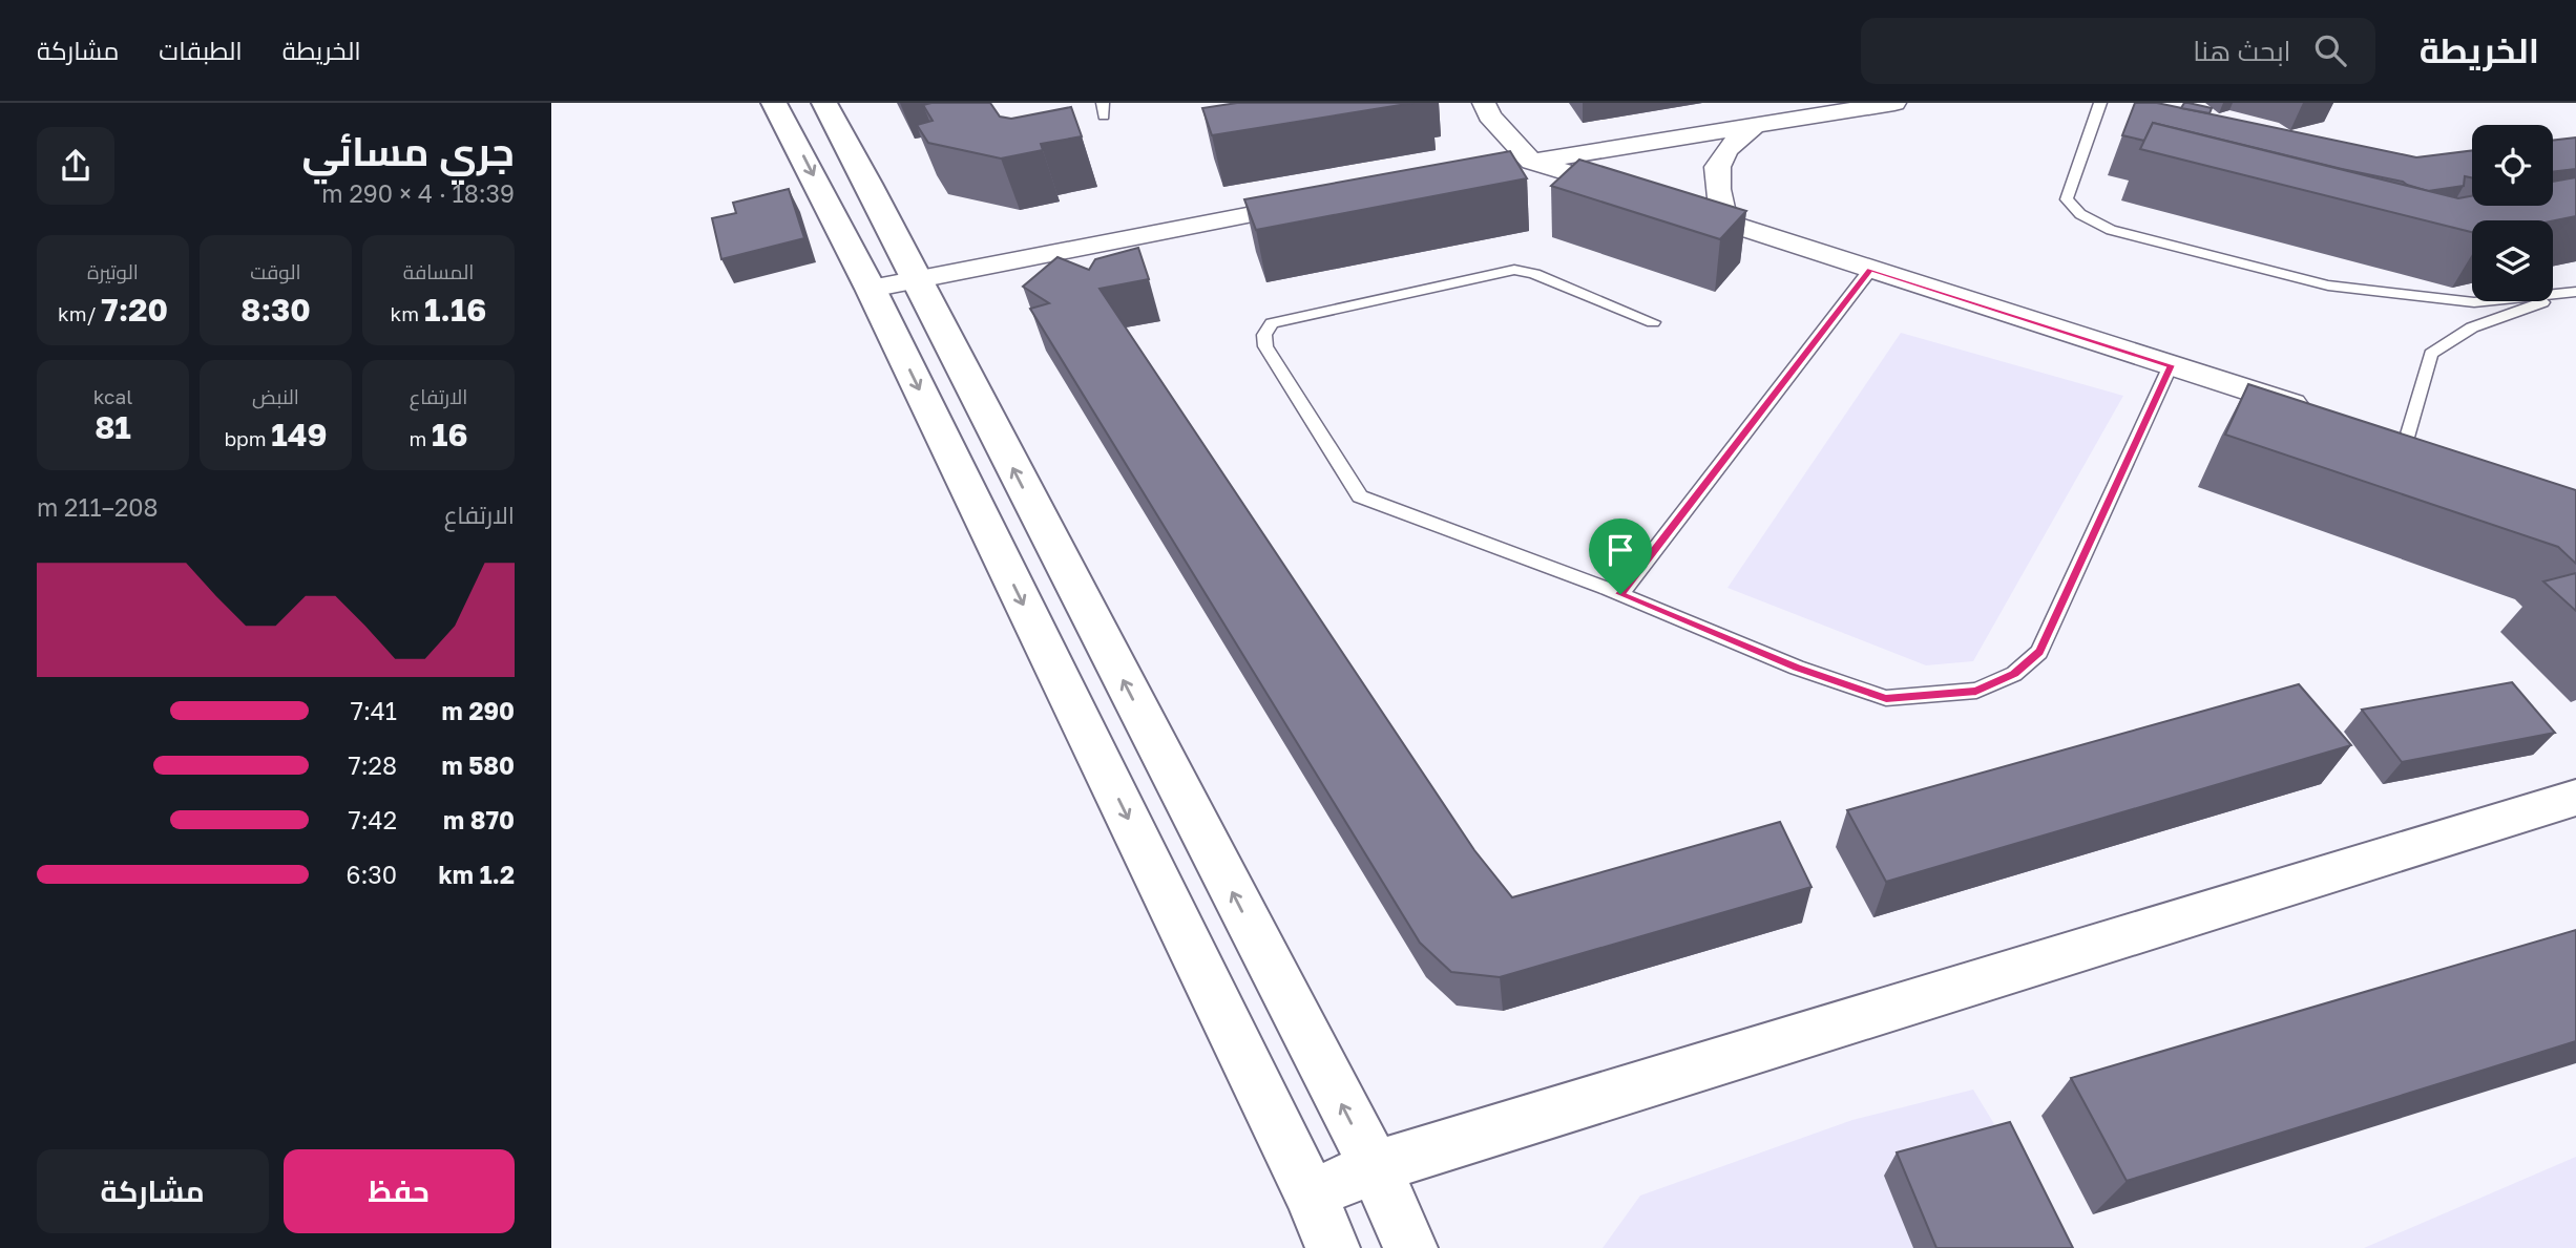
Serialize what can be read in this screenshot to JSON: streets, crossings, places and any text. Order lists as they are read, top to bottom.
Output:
{
  "page": {
    "header": "الخريطة",
    "search": "ابحث هنا",
    "nav": ["الخريطة", "الطبقات", "مشاركة"],
    "heading": ["جري مسائي", "18:39 · 4 × 290 m"],
    "stats": [
      ["المسافة", "1.16 km"],
      ["الوقت", "8:30"],
      ["الوتيرة", "7:20 /km"],
      ["الارتفاع", "16 m"],
      ["النبض", "149 bpm"],
      ["kcal", "81"]
    ],
    "chart": ["الارتفاع", "208–211 m"],
    "list": [
      {
        "name": "290 m",
        "note": "7:41"
      },
      {
        "name": "580 m",
        "note": "7:28"
      },
      {
        "name": "870 m",
        "note": "7:42"
      },
      {
        "name": "1.2 km",
        "note": "6:30"
      }
    ],
    "buttons": ["حفظ", "مشاركة"]
  }
}
